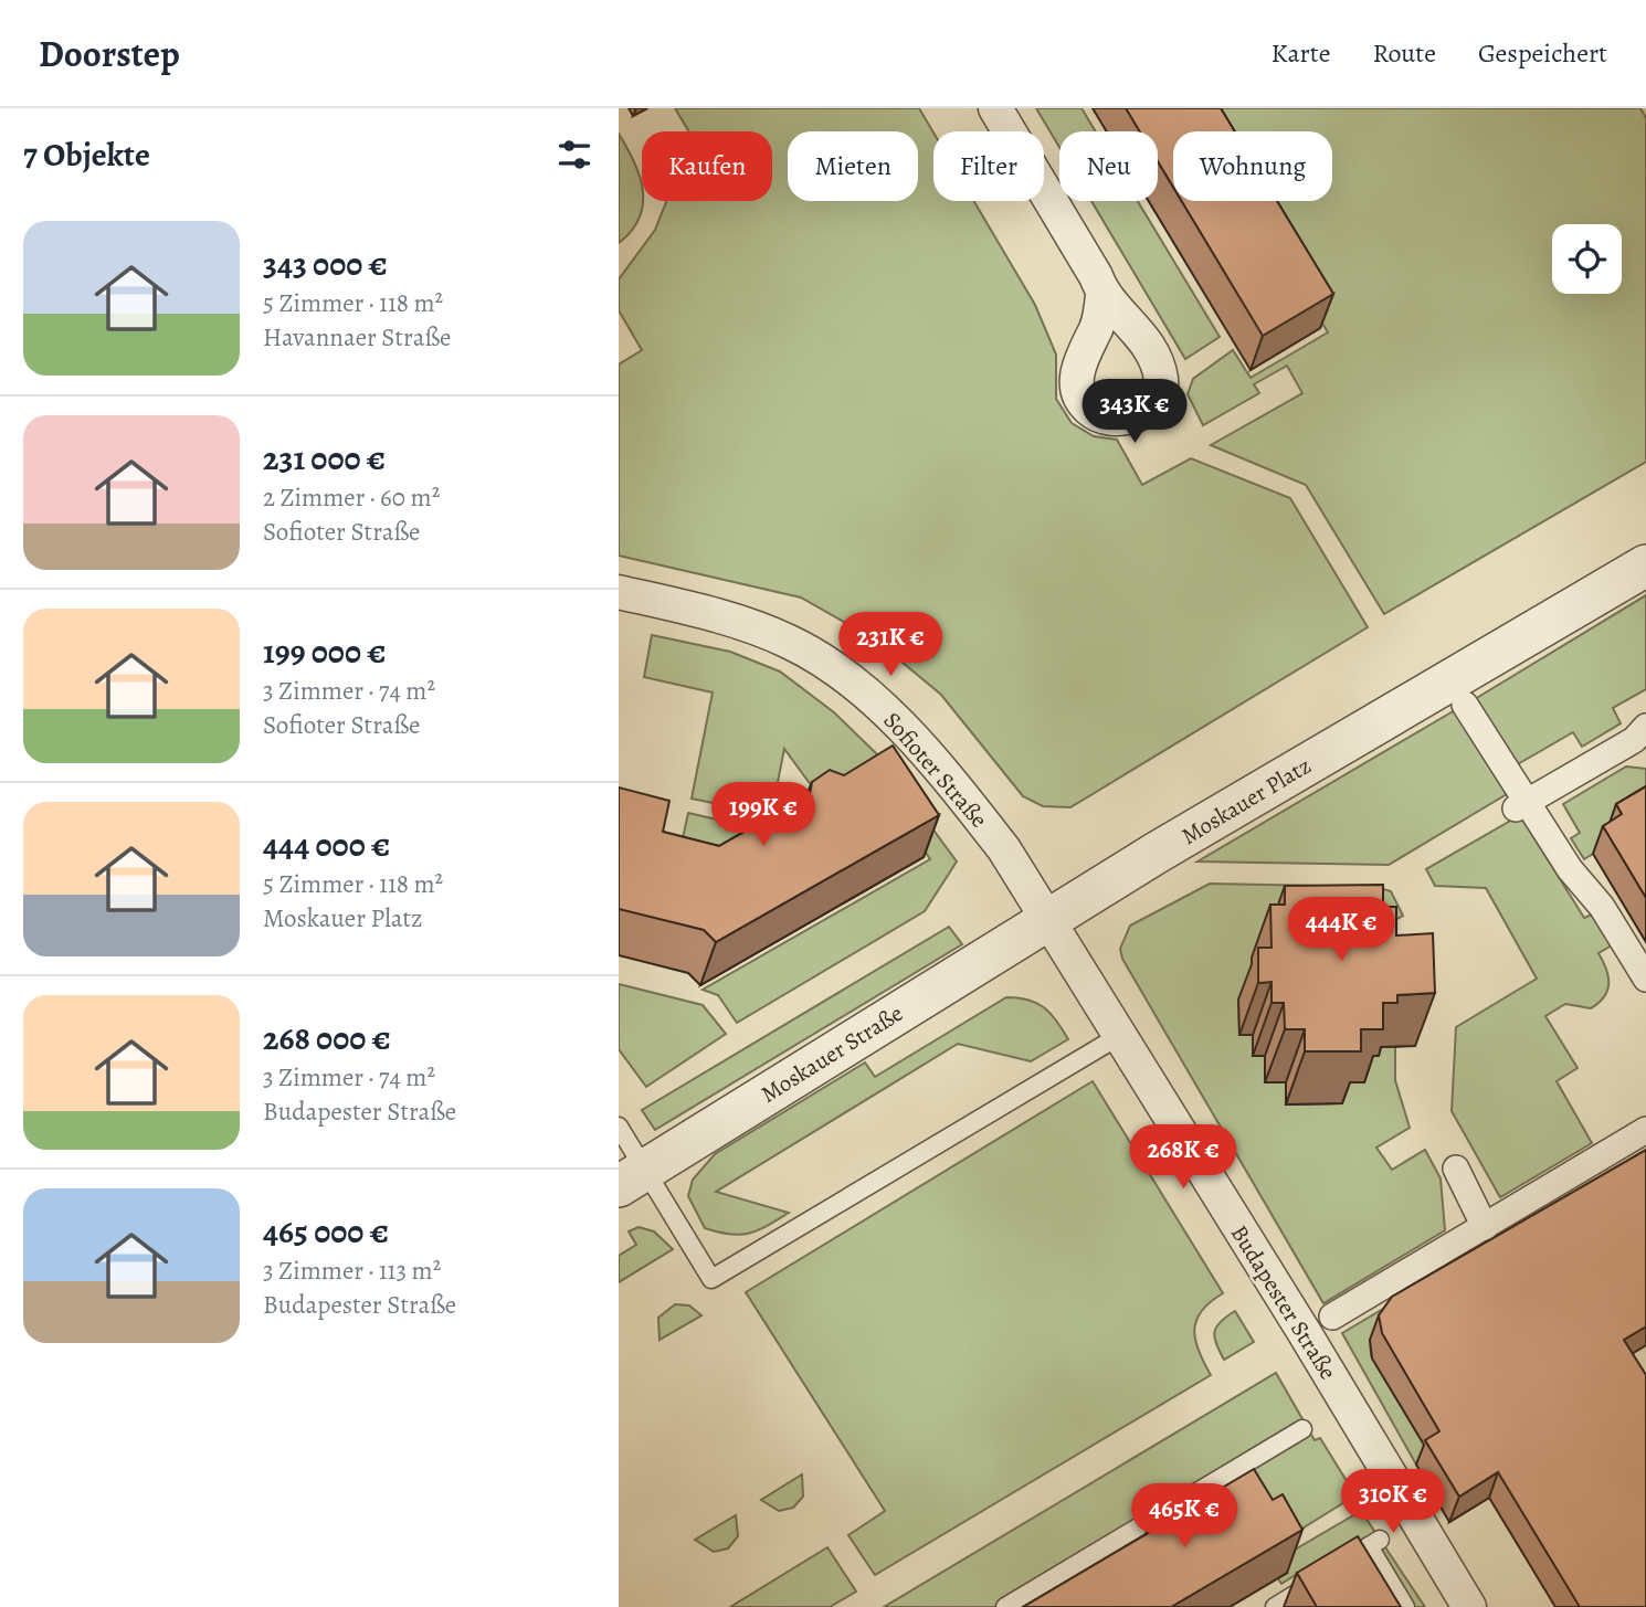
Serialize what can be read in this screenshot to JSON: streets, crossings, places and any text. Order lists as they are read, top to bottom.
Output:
{
  "streets": {
    "street": [
      "Sofioter Straße",
      "Moskauer Platz",
      "Moskauer Straße",
      "Budapester Straße"
    ]
  },
  "crossings": [
    ["Sofioter Straße", "Moskauer Platz"],
    ["Sofioter Straße", "Moskauer Straße"],
    ["Sofioter Straße", "Budapester Straße"],
    ["Moskauer Platz", "Moskauer Straße"],
    ["Moskauer Platz", "Budapester Straße"],
    ["Moskauer Straße", "Budapester Straße"]
  ],
  "page": {
    "header": "Doorstep",
    "nav": ["Karte", "Route", "Gespeichert"],
    "heading": "7 Objekte",
    "chip": [
      "Kaufen",
      "Mieten",
      "Filter",
      "Neu",
      "Wohnung"
    ],
    "list": [
      {
        "name": "343 000 €",
        "note": "5 Zimmer · 118 m² · Havannaer Straße"
      },
      {
        "name": "231 000 €",
        "note": "2 Zimmer · 60 m² · Sofioter Straße"
      },
      {
        "name": "199 000 €",
        "note": "3 Zimmer · 74 m² · Sofioter Straße"
      },
      {
        "name": "444 000 €",
        "note": "5 Zimmer · 118 m² · Moskauer Platz"
      },
      {
        "name": "268 000 €",
        "note": "3 Zimmer · 74 m² · Budapester Straße"
      },
      {
        "name": "465 000 €",
        "note": "3 Zimmer · 113 m² · Budapester Straße"
      }
    ],
    "price": [
      "343K €",
      "231K €",
      "199K €",
      "444K €",
      "268K €",
      "310K €",
      "465K €"
    ]
  }
}
